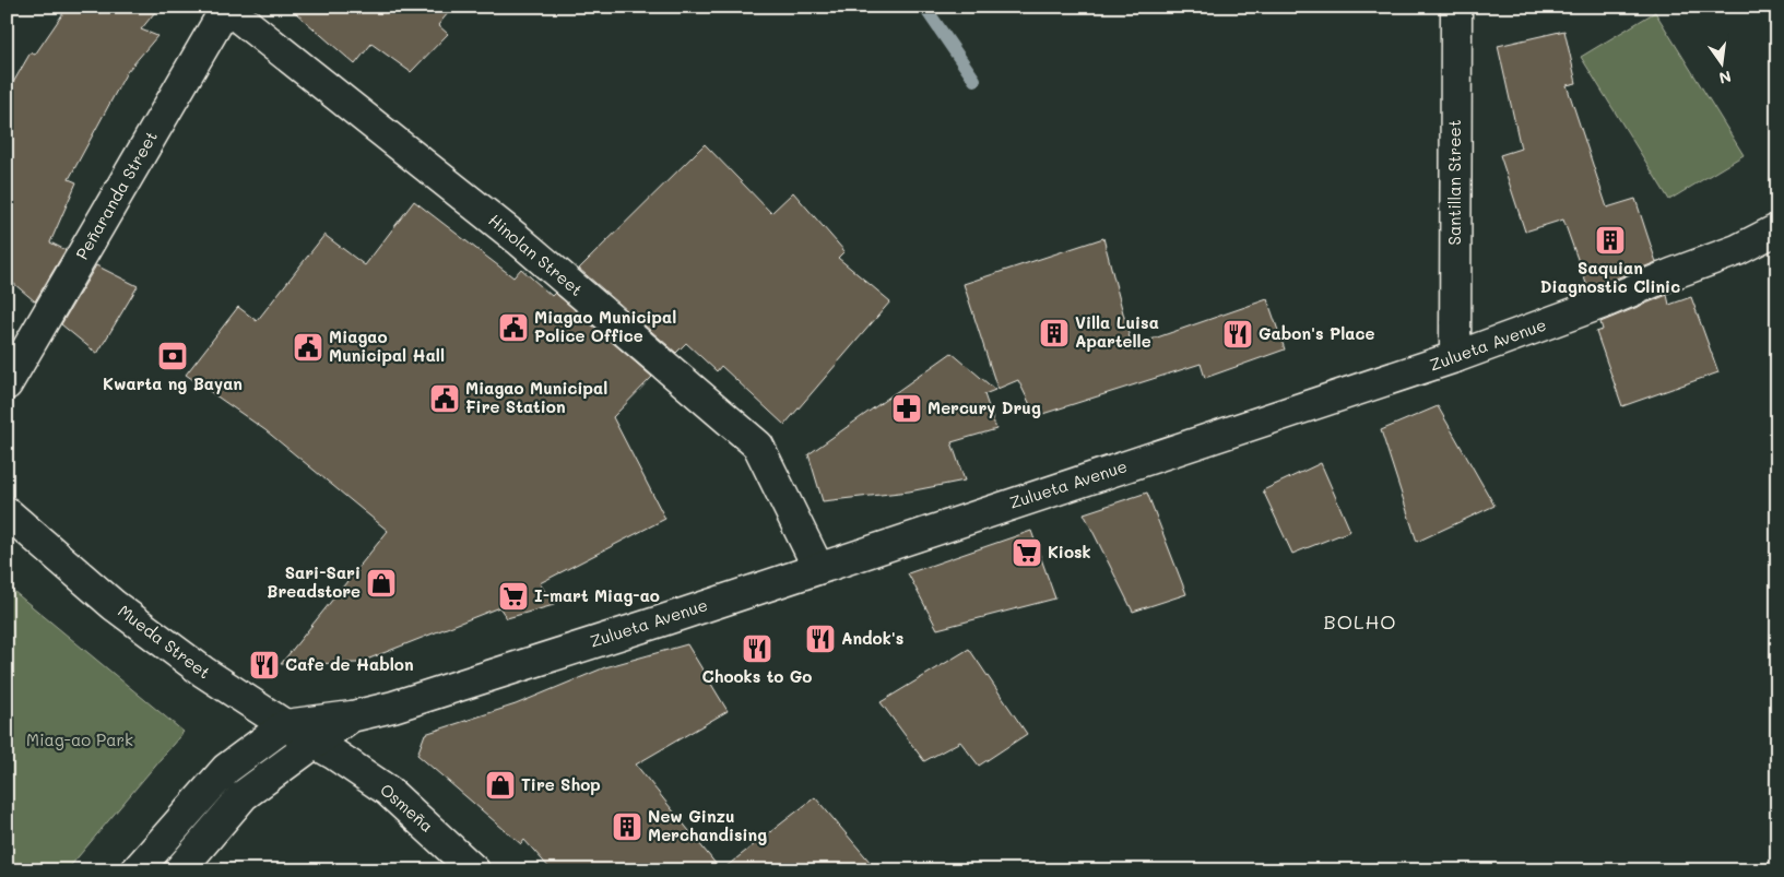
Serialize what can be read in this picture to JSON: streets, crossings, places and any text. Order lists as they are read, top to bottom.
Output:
{
  "streets": {
    "street": [
      "Santillan Street",
      "Peñaranda Street",
      "Hinolan Street",
      "Zulueta Avenue",
      "Mueda Street",
      "Osmeña"
    ]
  },
  "crossings": [
    ["Santillan Street", "Zulueta Avenue"],
    ["Peñaranda Street", "Hinolan Street"],
    ["Hinolan Street", "Zulueta Avenue"],
    ["Zulueta Avenue", "Mueda Street"],
    ["Zulueta Avenue", "Osmeña"],
    ["Mueda Street", "Osmeña"]
  ],
  "districts": ["BOLHO"],
  "parks": ["Miag-ao Park"],
  "places": {
    "building": ["Saquian Diagnostic Clinic", "Villa Luisa Apartelle", "New Ginzu Merchandising"],
    "public building": ["Miagao Municipal Police Office", "Miagao Municipal Hall", "Miagao Municipal Fire Station"],
    "restaurant": [
      "Gabon's Place",
      "Andok's",
      "Chooks to Go",
      "Cafe de Hablon"
    ],
    "bank": ["Kwarta ng Bayan"],
    "pharmacy": ["Mercury Drug"],
    "supermarket": ["Kiosk", "I-mart Miag-ao"],
    "shop": ["Sari-Sari Breadstore", "Tire Shop"]
  },
  "north": "bottom"
}
